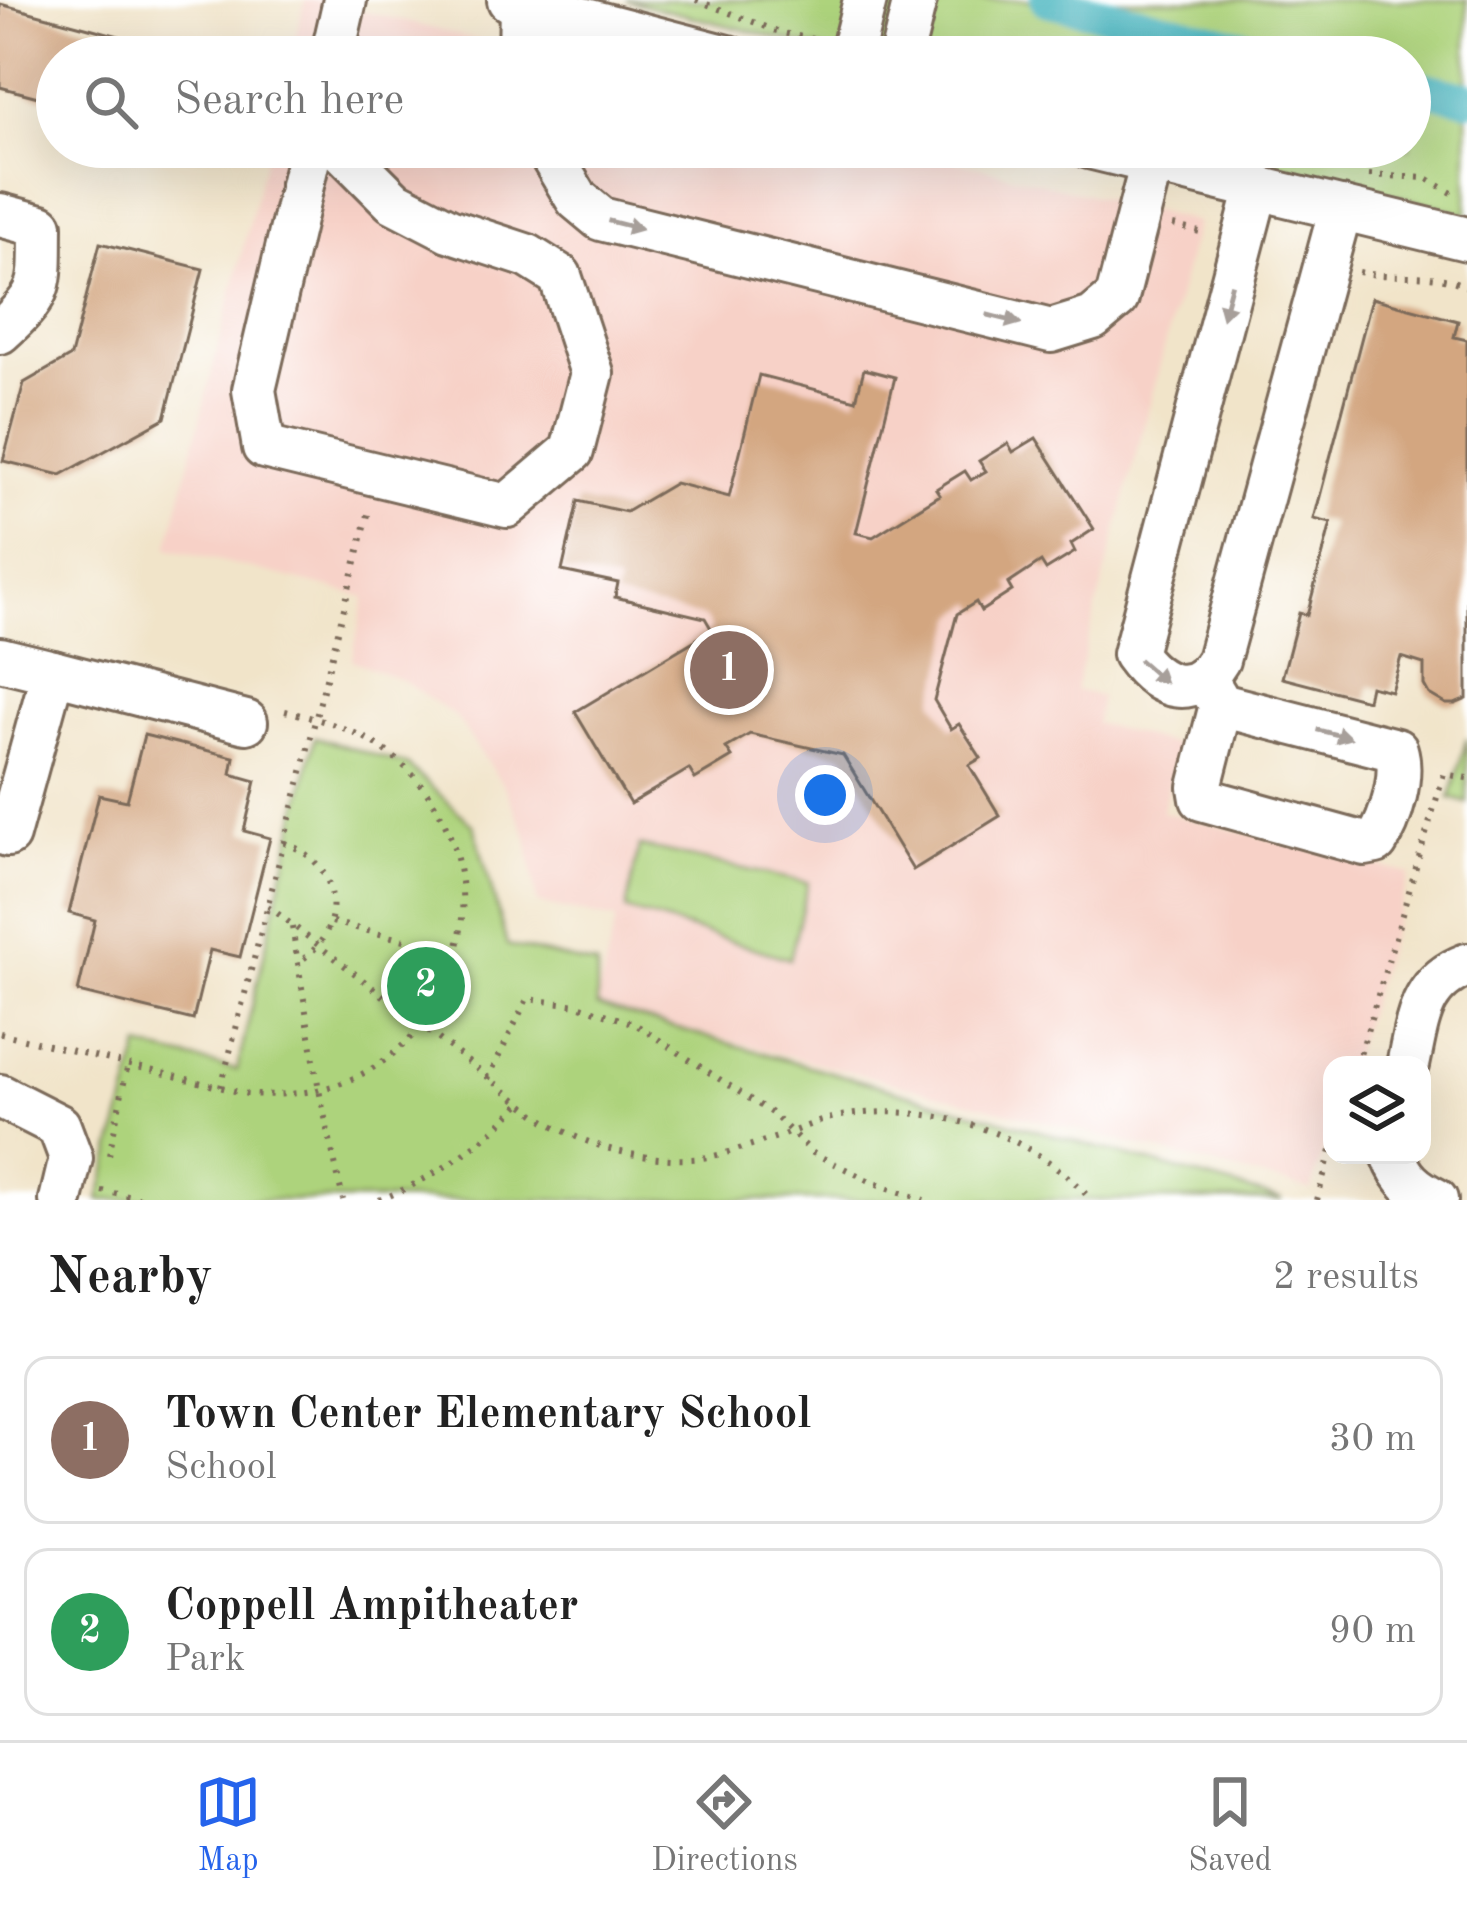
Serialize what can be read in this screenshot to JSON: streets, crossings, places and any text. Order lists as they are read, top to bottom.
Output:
{
  "page": {
    "search": "Search here",
    "pins": ["1", "2"],
    "heading": ["Nearby", "2 results"],
    "list": [
      {
        "mark": "1",
        "name": "Town Center Elementary School",
        "note": "School",
        "value": "30 m"
      },
      {
        "mark": "2",
        "name": "Coppell Ampitheater",
        "note": "Park",
        "value": "90 m"
      }
    ],
    "nav": ["Map", "Directions", "Saved"]
  }
}
